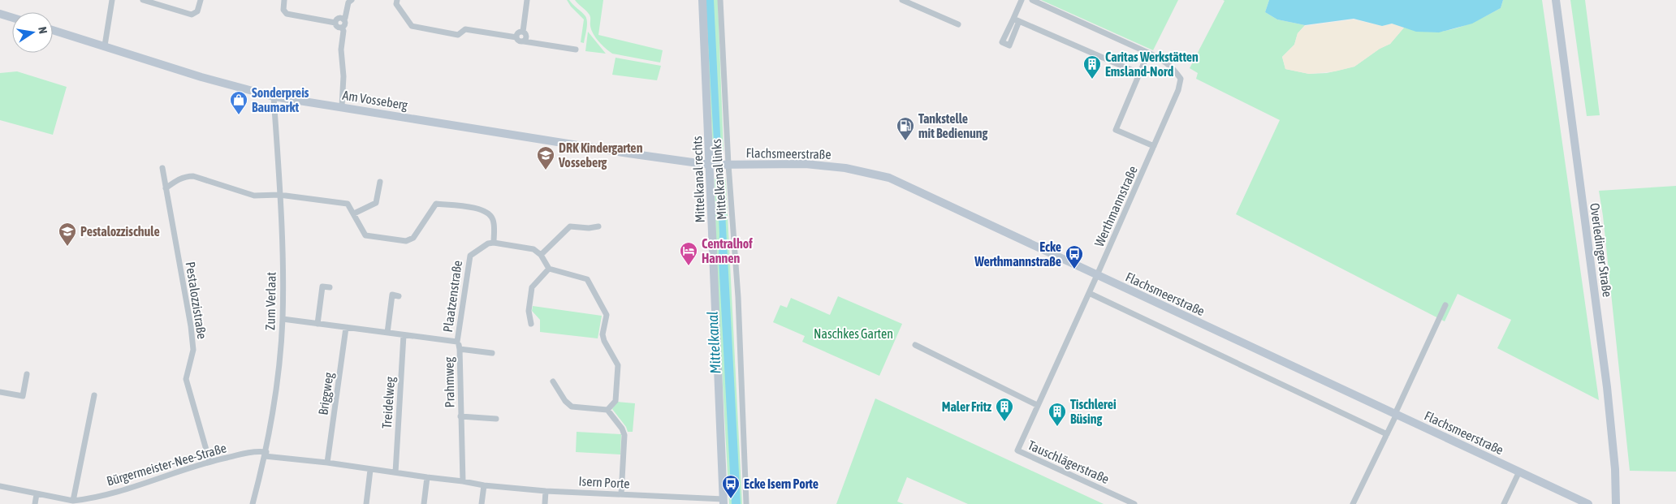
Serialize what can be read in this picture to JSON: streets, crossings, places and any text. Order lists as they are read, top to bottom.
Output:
{
  "streets": {
    "street": [
      "Am Vosseberg",
      "Flachsmeerstraße",
      "Mittelkanal rechts",
      "Mittelkanal links",
      "Werthmannstraße",
      "Overledinger Straße",
      "Plaatzenstraße",
      "Pestalozzistraße",
      "Zum Verlaat",
      "Prahmweg",
      "Briggweg",
      "Treidelweg",
      "Tauschlägerstraße",
      "Bürgermeister-Nee-Straße",
      "Isern Porte"
    ]
  },
  "crossings": [
    ["Am Vosseberg", "Flachsmeerstraße"],
    ["Am Vosseberg", "Mittelkanal rechts"],
    ["Am Vosseberg", "Mittelkanal links"],
    ["Am Vosseberg", "Zum Verlaat"],
    ["Flachsmeerstraße", "Mittelkanal rechts"],
    ["Flachsmeerstraße", "Mittelkanal links"],
    ["Flachsmeerstraße", "Werthmannstraße"],
    ["Flachsmeerstraße", "Tauschlägerstraße"],
    ["Mittelkanal rechts", "Mittelkanal links"],
    ["Mittelkanal rechts", "Isern Porte"],
    ["Werthmannstraße", "Tauschlägerstraße"],
    ["Plaatzenstraße", "Zum Verlaat"],
    ["Plaatzenstraße", "Prahmweg"],
    ["Plaatzenstraße", "Briggweg"],
    ["Plaatzenstraße", "Treidelweg"],
    ["Pestalozzistraße", "Bürgermeister-Nee-Straße"],
    ["Zum Verlaat", "Bürgermeister-Nee-Straße"],
    ["Zum Verlaat", "Isern Porte"],
    ["Prahmweg", "Isern Porte"],
    ["Briggweg", "Isern Porte"],
    ["Treidelweg", "Isern Porte"],
    ["Bürgermeister-Nee-Straße", "Isern Porte"]
  ],
  "water": ["Mittelkanal"],
  "parks": ["Naschkes Garten"],
  "places": {
    "building": ["Caritas Werkstätten Emsland-Nord", "Maler Fritz", "Tischlerei Büsing"],
    "shop": ["Sonderpreis Baumarkt"],
    "fuel station": ["Tankstelle mit Bedienung"],
    "school or university": ["DRK Kindergarten Vosseberg", "Pestalozzischule"],
    "hotel": ["Centralhof Hannen"],
    "bus stop": ["Ecke Werthmannstraße", "Ecke Isern Porte"]
  },
  "north": "right"
}
